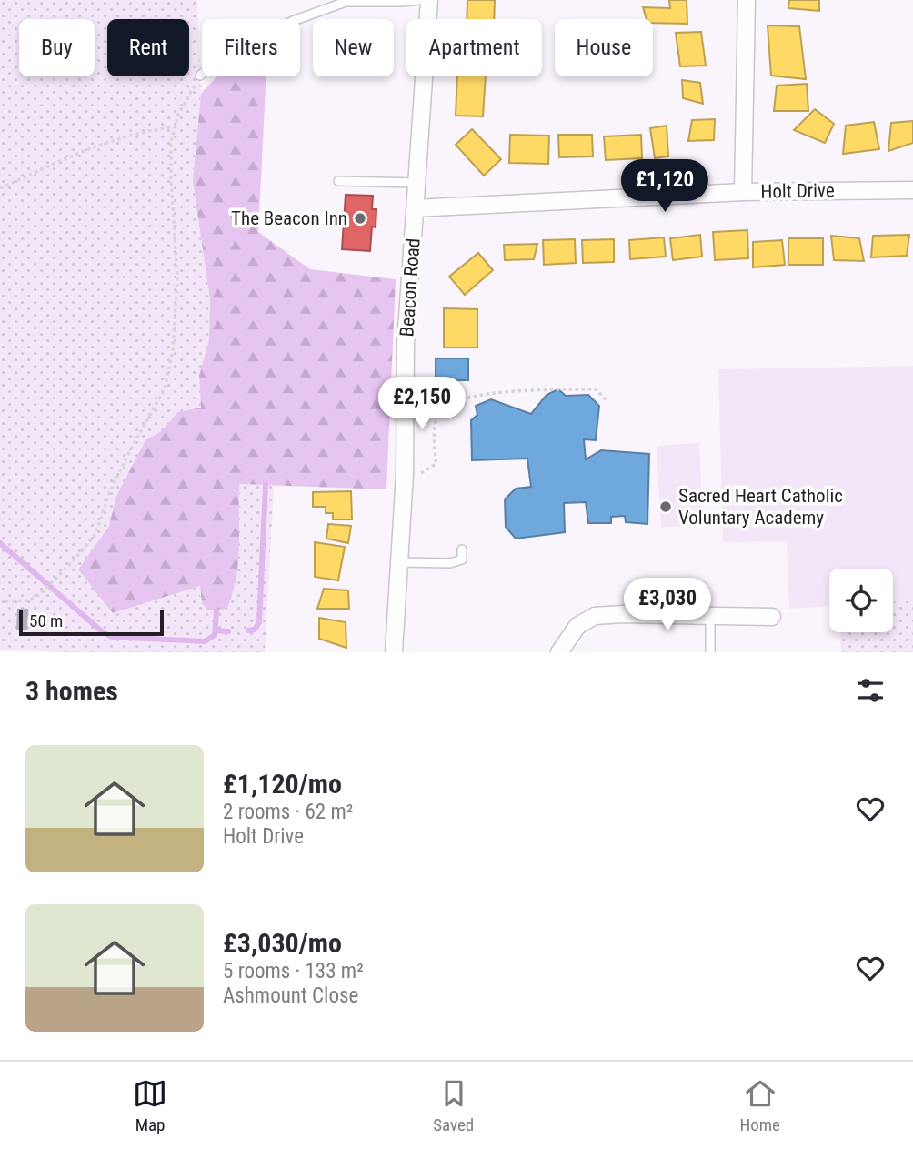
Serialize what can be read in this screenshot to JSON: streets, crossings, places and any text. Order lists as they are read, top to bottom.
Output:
{
  "streets": {
    "street": ["Holt Drive", "Beacon Road"]
  },
  "crossings": [
    ["Holt Drive", "Beacon Road"]
  ],
  "places": ["The Beacon Inn", "Sacred Heart Catholic Voluntary Academy"],
  "scale_bar": "50 m",
  "page": {
    "chip": [
      "Buy",
      "Rent",
      "Filters",
      "New",
      "Apartment",
      "House"
    ],
    "price": ["£1,120", "£2,150", "£3,030"],
    "scale": "50 m",
    "heading": "3 homes",
    "list": [
      {
        "name": "£1,120/mo",
        "note": "2 rooms · 62 m² · Holt Drive"
      },
      {
        "name": "£3,030/mo",
        "note": "5 rooms · 133 m² · Ashmount Close"
      }
    ],
    "tabs": ["Map", "Saved", "Home"]
  }
}
